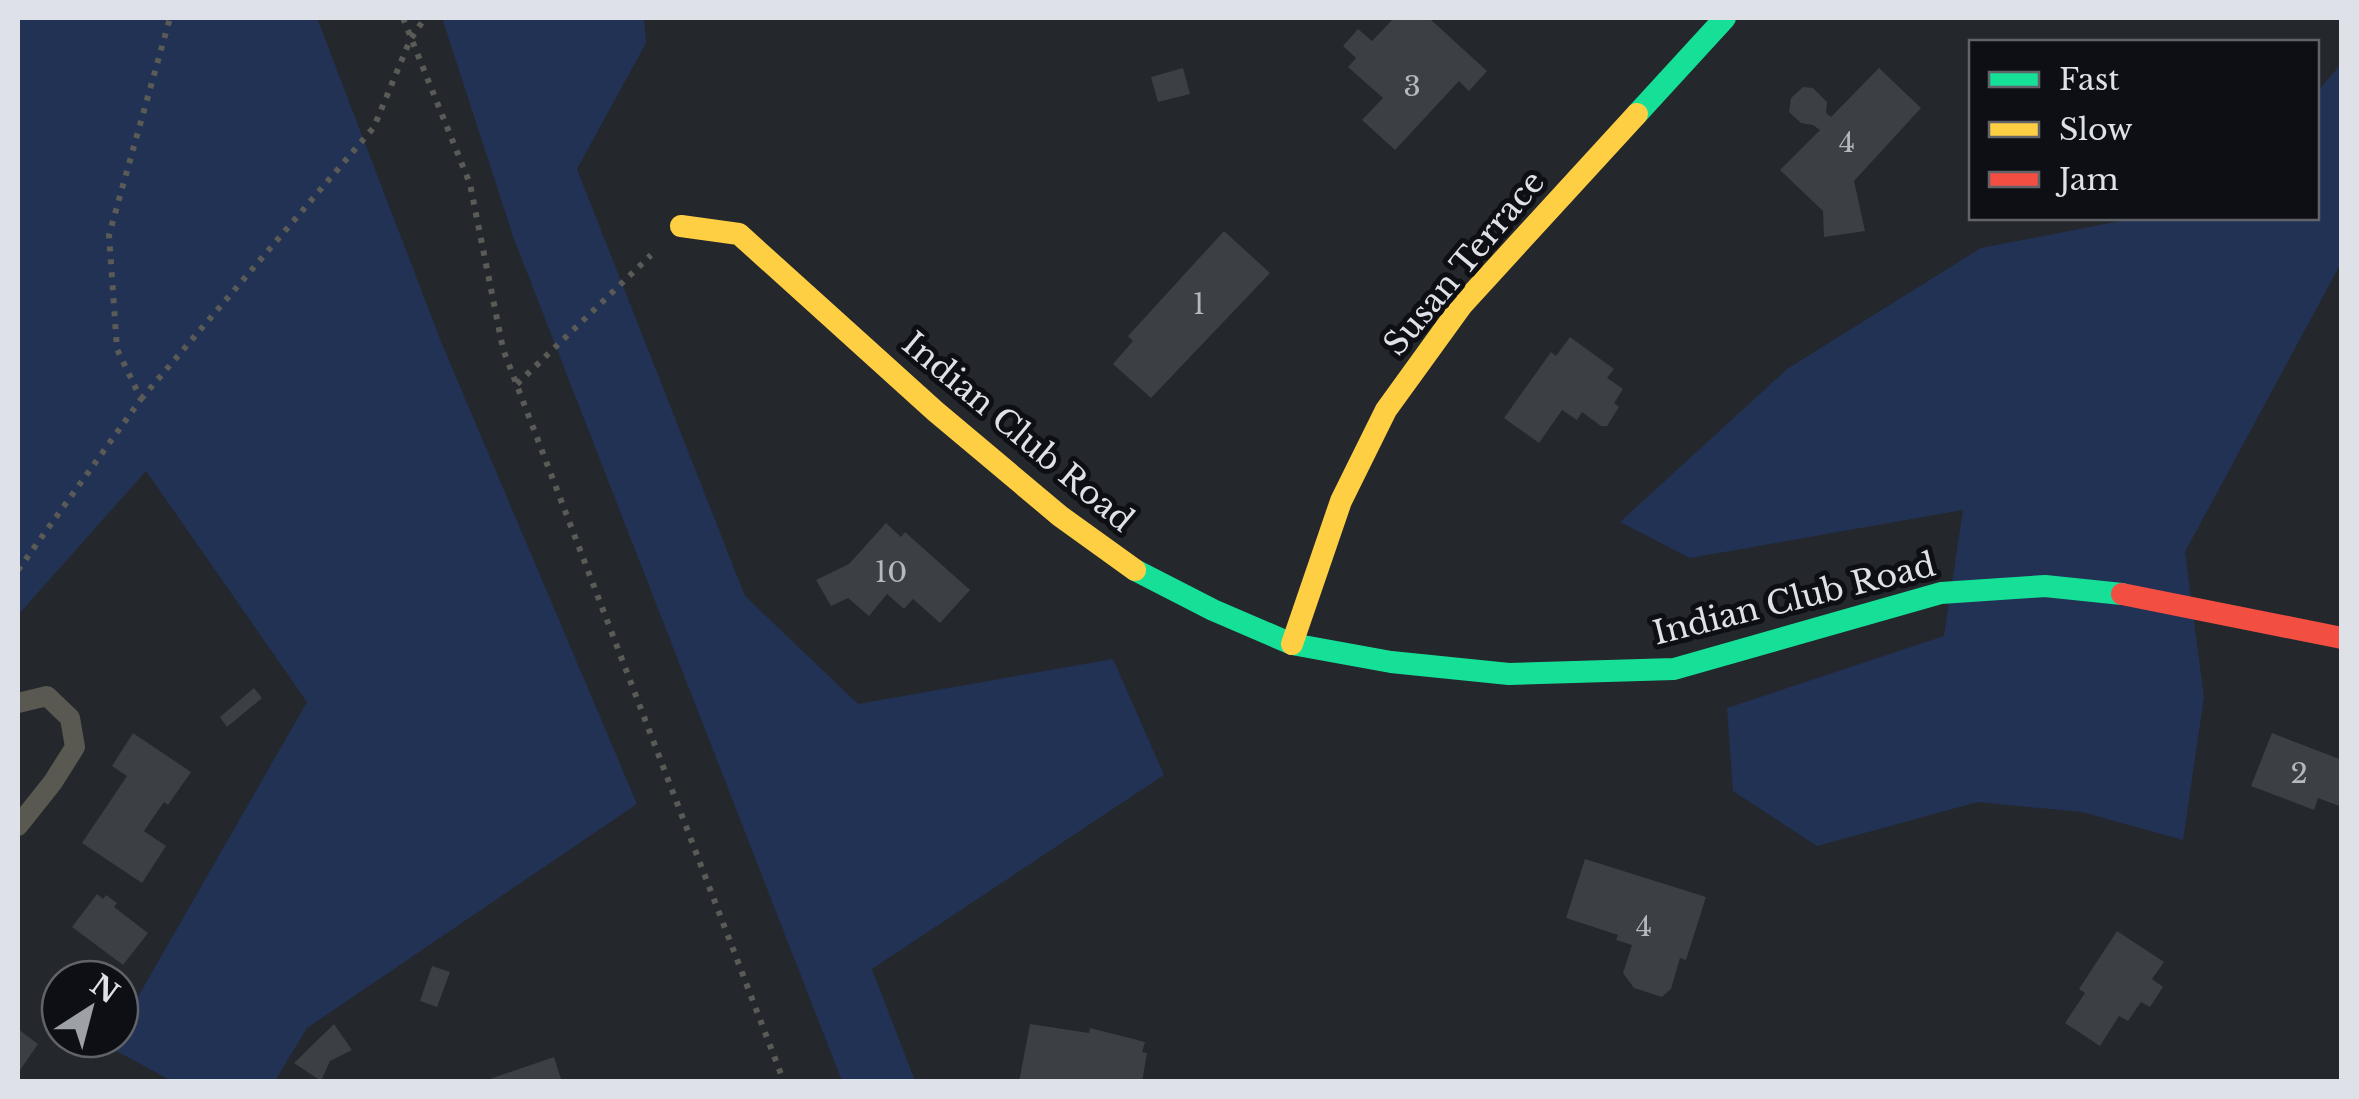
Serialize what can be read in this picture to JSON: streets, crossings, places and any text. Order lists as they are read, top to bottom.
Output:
{
  "streets": {
    "street": ["Susan Terrace", "Indian Club Road"]
  },
  "crossings": [
    ["Susan Terrace", "Indian Club Road"]
  ],
  "house_numbers": [
    "3",
    "4",
    "1",
    "10",
    "2",
    "4"
  ],
  "legend": ["Fast", "Slow", "Jam"],
  "north": "top right"
}
